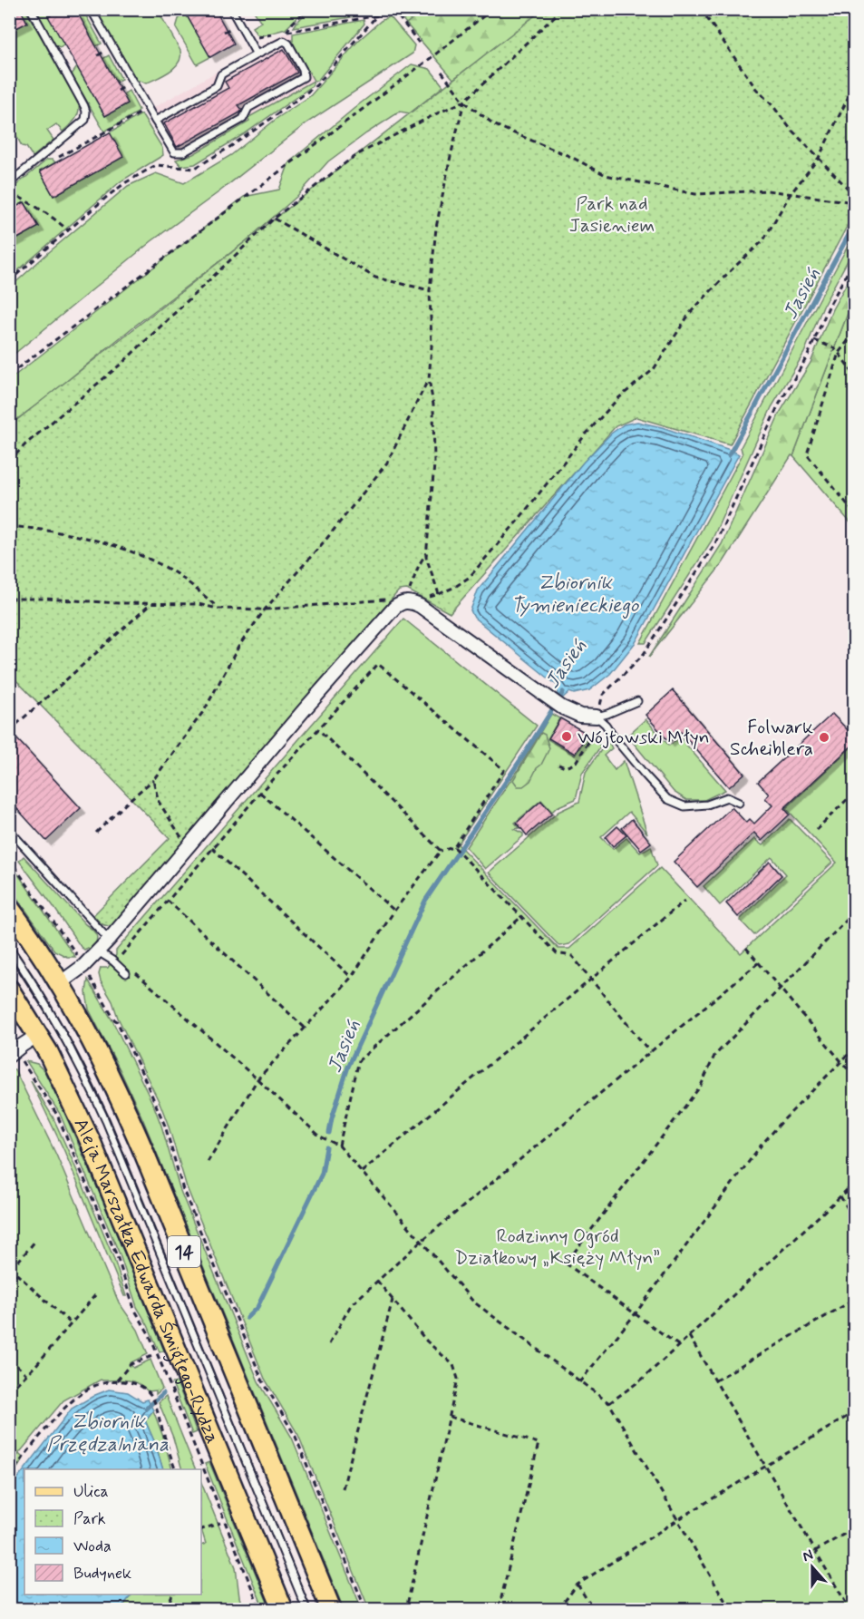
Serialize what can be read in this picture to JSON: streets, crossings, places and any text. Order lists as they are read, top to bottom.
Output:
{
  "streets": {
    "main road": ["14", "Aleja Marszałka Edwarda Śmigłego-Rydza"]
  },
  "water": ["Jasień", "Zbiornik Tymienieckiego", "Zbiornik Przędzalniana"],
  "parks": ["Park nad Jasieniem", "Rodzinny Ogród Działkowy „Księży Młyn”"],
  "places": ["Wójtowski Młyn", "Folwark Scheiblera"],
  "legend": [
    "Ulica",
    "Park",
    "Woda",
    "Budynek"
  ],
  "north": "top"
}
